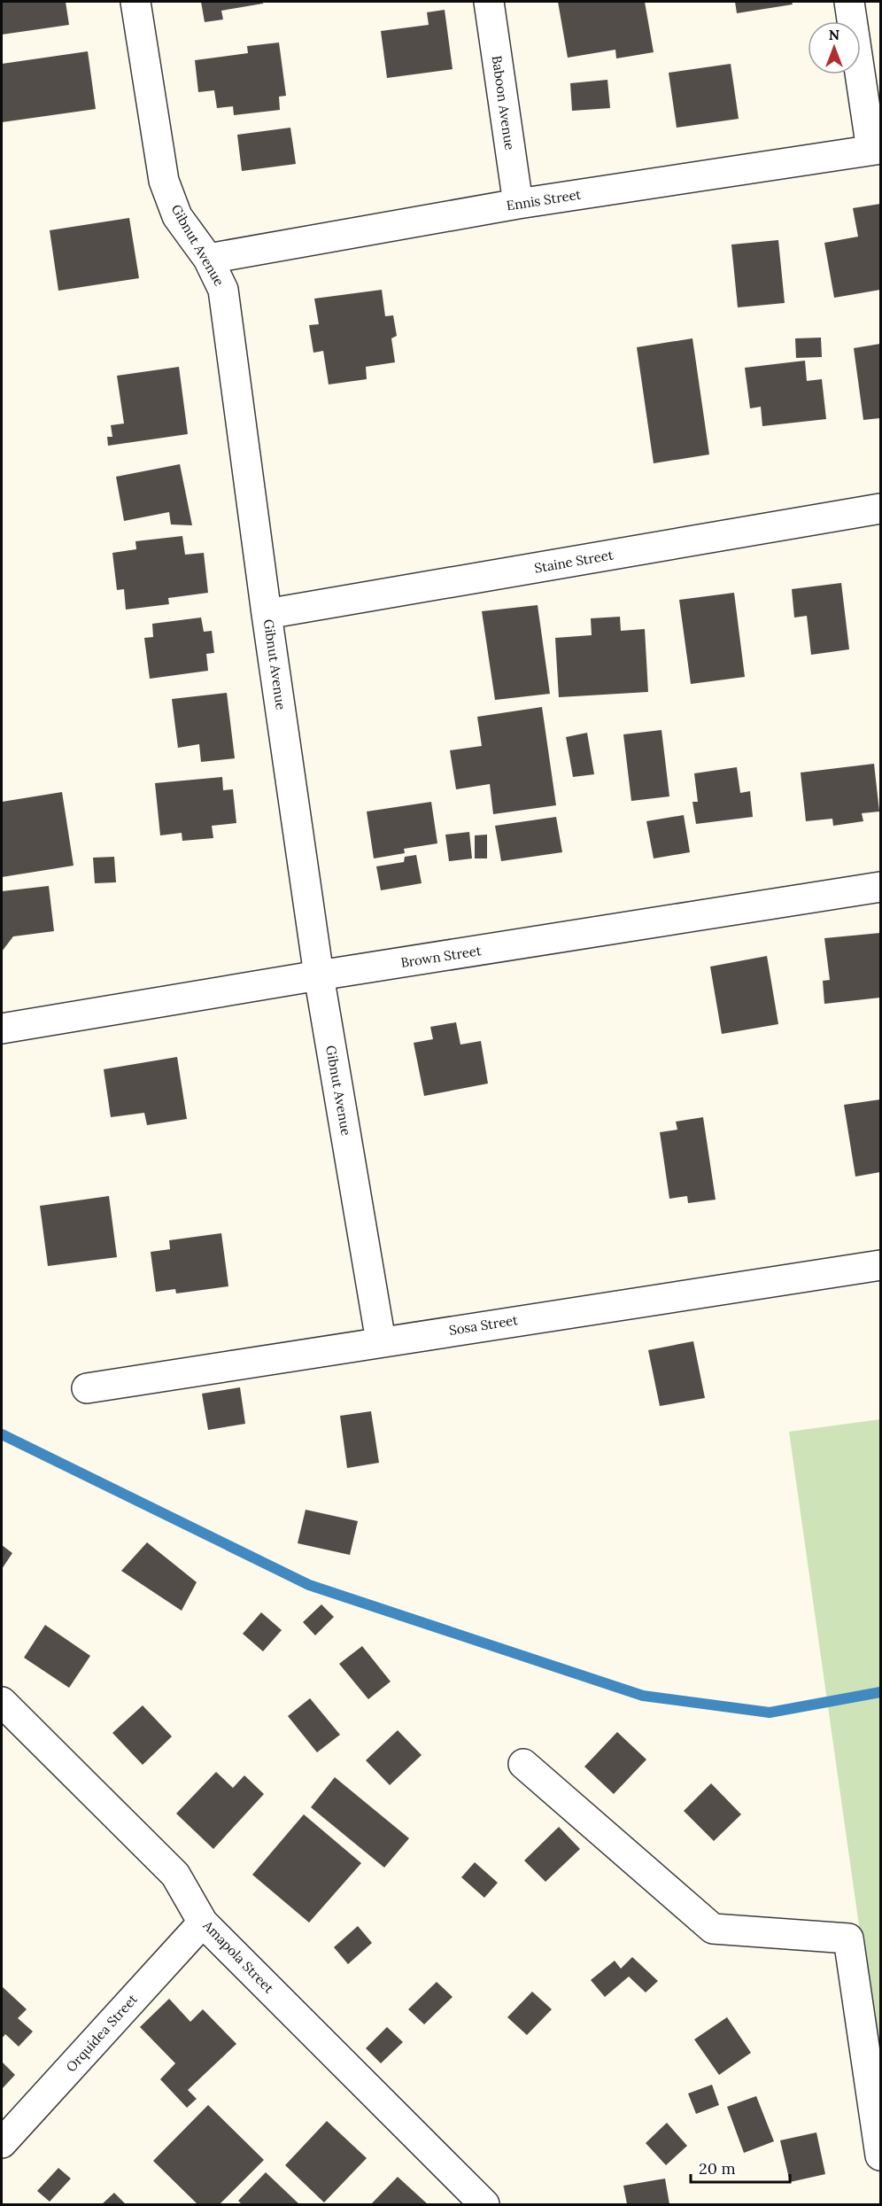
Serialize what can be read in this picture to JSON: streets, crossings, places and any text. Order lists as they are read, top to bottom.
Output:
{
  "streets": {
    "street": [
      "Baboon Avenue",
      "Ennis Street",
      "Gibnut Avenue",
      "Staine Street",
      "Brown Street",
      "Sosa Street",
      "Amapola Street",
      "Orquídea Street"
    ]
  },
  "crossings": [
    ["Baboon Avenue", "Ennis Street"],
    ["Ennis Street", "Gibnut Avenue"],
    ["Gibnut Avenue", "Staine Street"],
    ["Gibnut Avenue", "Brown Street"],
    ["Gibnut Avenue", "Sosa Street"],
    ["Amapola Street", "Orquídea Street"]
  ],
  "scale_bar": "20 m",
  "north": "top"
}
